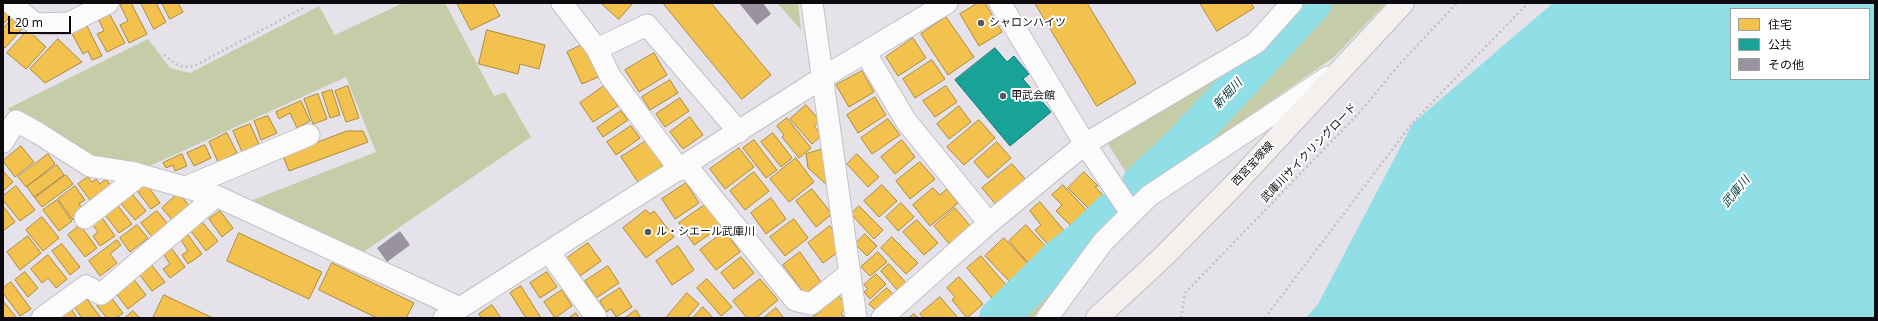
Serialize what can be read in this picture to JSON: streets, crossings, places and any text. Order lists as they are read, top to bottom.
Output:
{
  "streets": {
    "main road": ["西宮宝塚線"],
    "path": ["武庫川サイクリングロード"]
  },
  "water": ["新堀川", "武庫川"],
  "places": ["シャロンハイツ", "甲武会館", "ル・シエール武庫川"],
  "legend": ["住宅", "公共", "その他"],
  "scale_bar": "20 m"
}
